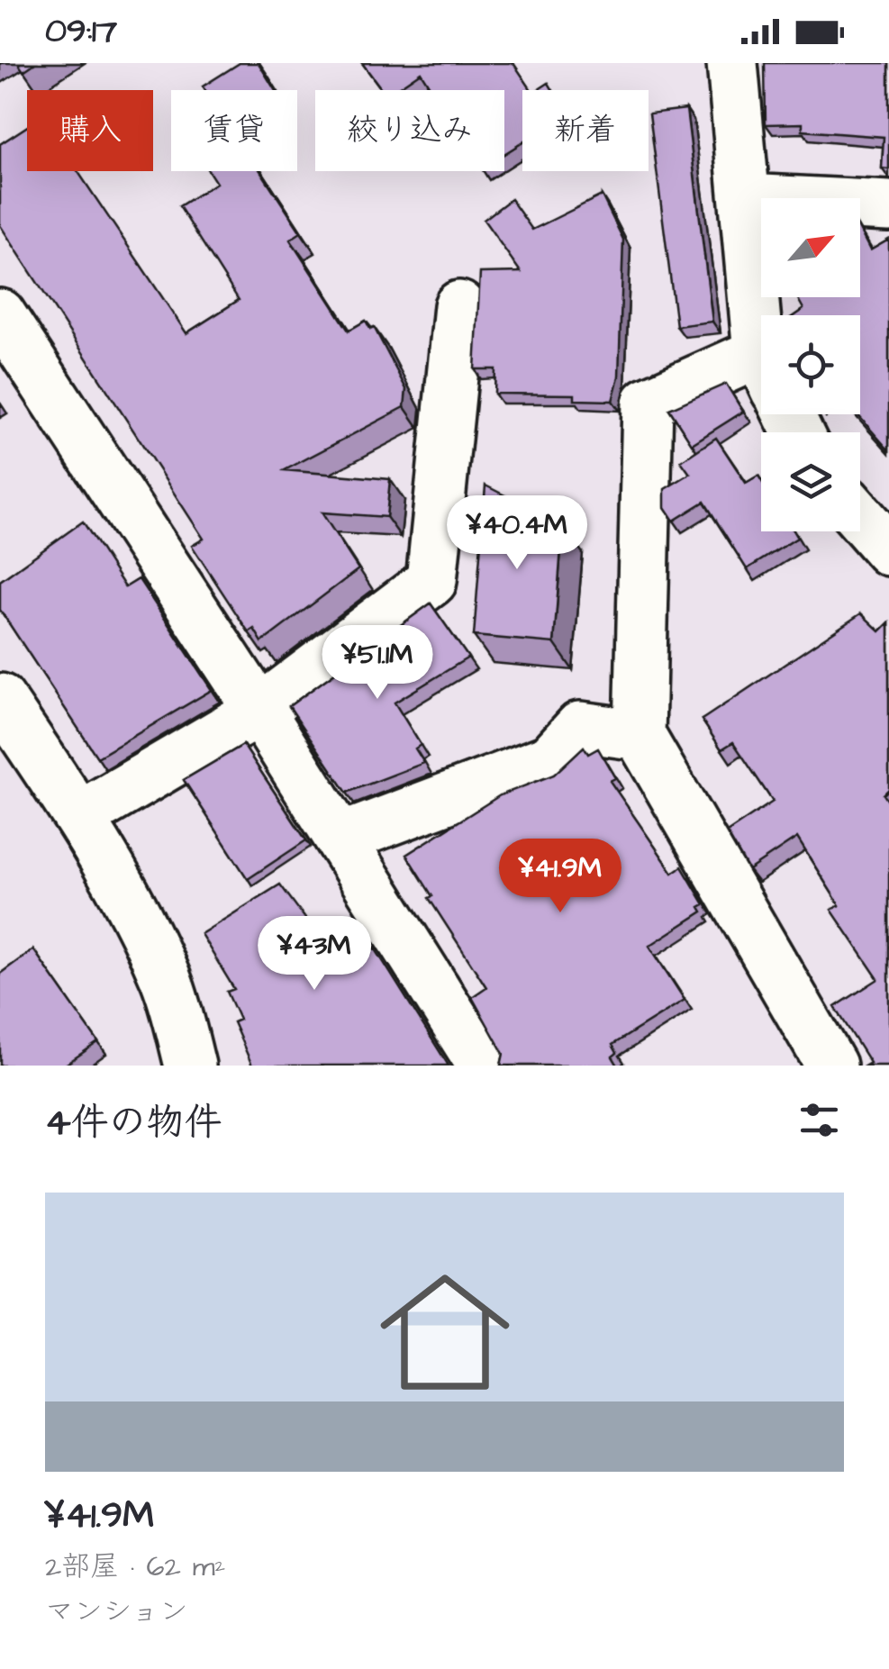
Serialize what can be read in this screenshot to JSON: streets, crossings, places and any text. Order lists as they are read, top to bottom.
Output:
{
  "north": "top right",
  "page": {
    "status": "09:17",
    "chip": [
      "購入",
      "賃貸",
      "絞り込み",
      "新着"
    ],
    "price": [
      "¥40.4M",
      "¥51.1M",
      "¥41.9M",
      "¥43M"
    ],
    "heading": "4件の物件",
    "list": [
      {
        "name": "¥41.9M",
        "note": "2部屋 · 62 m² · マンション"
      }
    ]
  }
}
